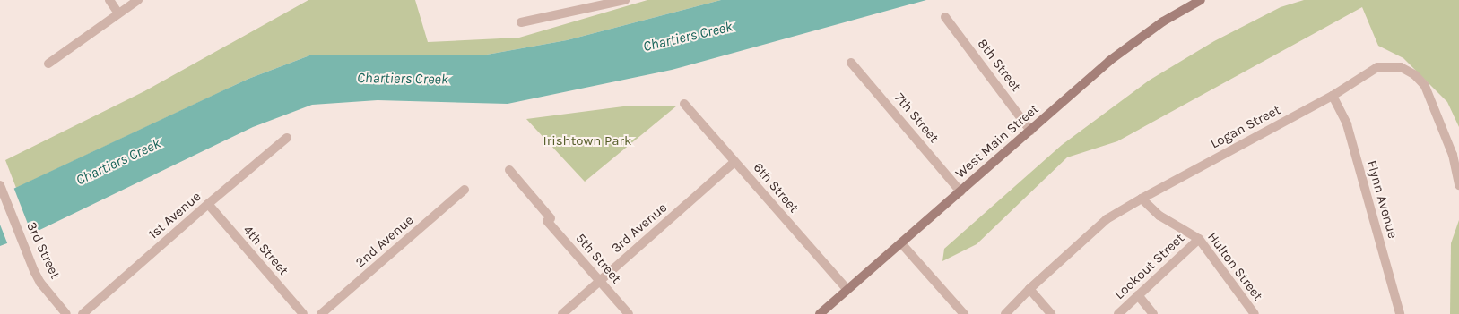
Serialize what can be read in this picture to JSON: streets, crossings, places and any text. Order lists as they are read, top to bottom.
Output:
{
  "streets": {
    "main road": ["West Main Street"],
    "street": [
      "8th Street",
      "7th Street",
      "Logan Street",
      "6th Street",
      "Flynn Avenue",
      "1st Avenue",
      "3rd Avenue",
      "2nd Avenue",
      "3rd Street",
      "4th Street",
      "5th Street",
      "Lookout Street",
      "Hulton Street"
    ]
  },
  "crossings": [
    ["8th Street", "West Main Street"],
    ["7th Street", "West Main Street"],
    ["Logan Street", "Flynn Avenue"],
    ["Logan Street", "Hulton Street"],
    ["West Main Street", "6th Street"],
    ["6th Street", "3rd Avenue"],
    ["1st Avenue", "4th Street"],
    ["3rd Avenue", "5th Street"],
    ["Lookout Street", "Hulton Street"]
  ],
  "water": ["Chartiers Creek"],
  "parks": ["Irishtown Park"]
}
